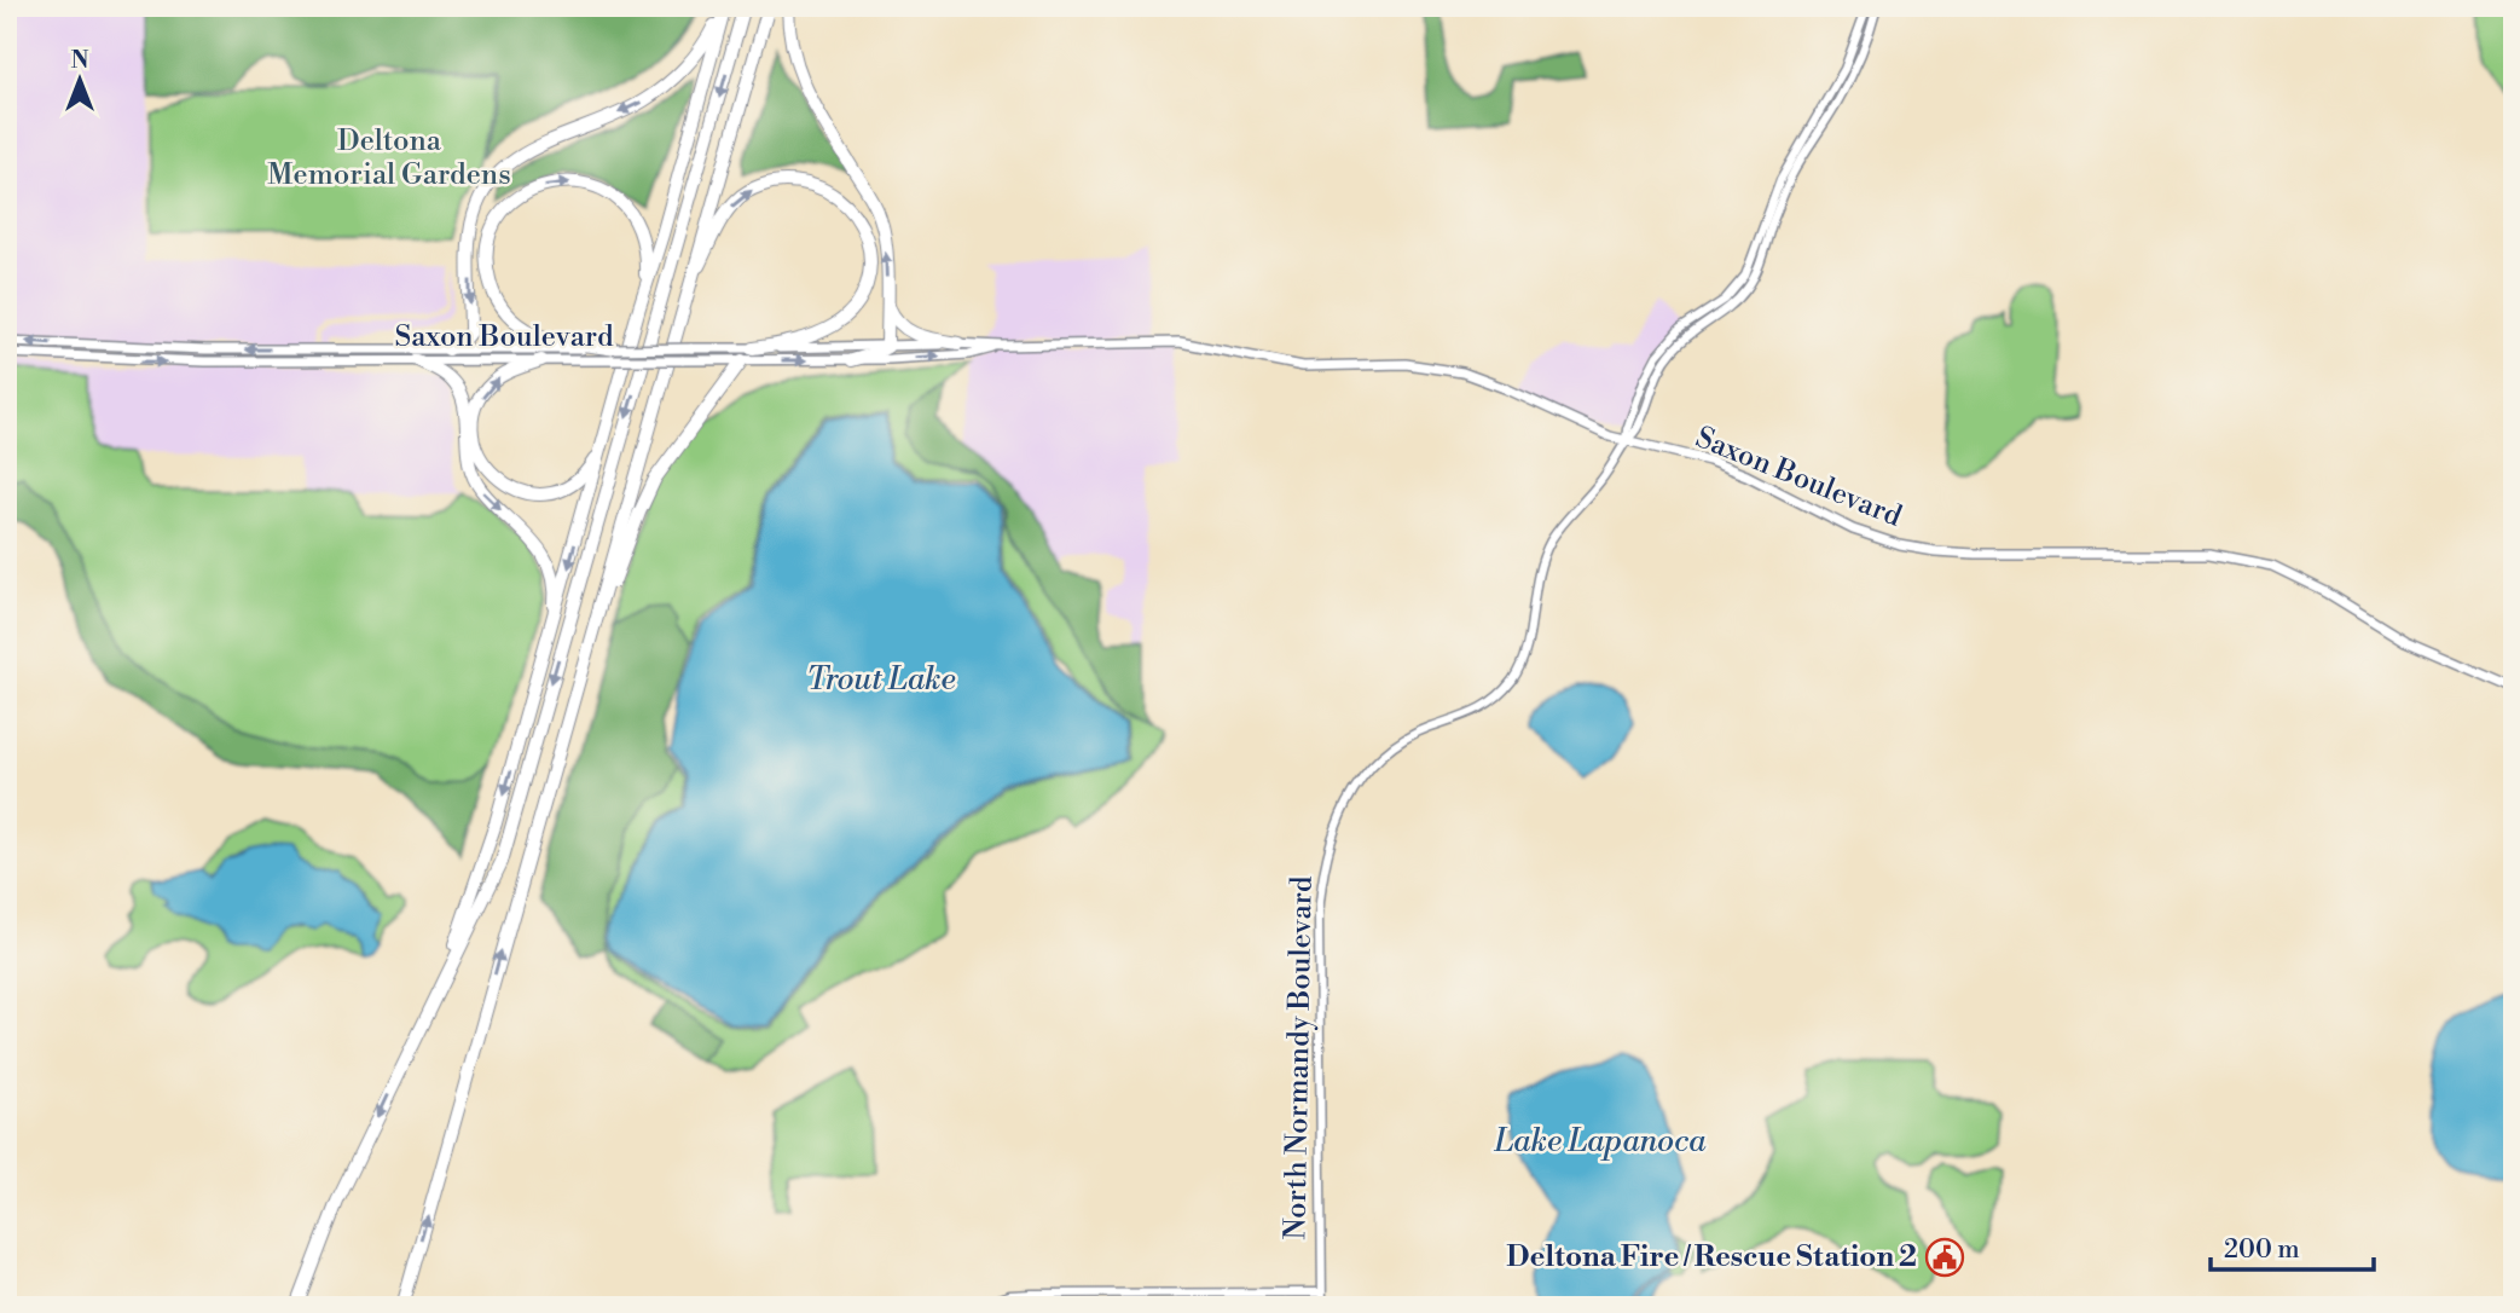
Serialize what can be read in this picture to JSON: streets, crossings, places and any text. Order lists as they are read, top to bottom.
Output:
{
  "streets": {
    "main road": ["Saxon Boulevard"],
    "street": ["North Normandy Boulevard"]
  },
  "crossings": [
    ["Saxon Boulevard", "North Normandy Boulevard"]
  ],
  "water": ["Trout Lake", "Lake Lapanoca"],
  "parks": ["Deltona Memorial Gardens"],
  "places": {
    "public building": ["Deltona Fire / Rescue Station 2"]
  },
  "scale_bar": "200 m",
  "north": "top"
}
